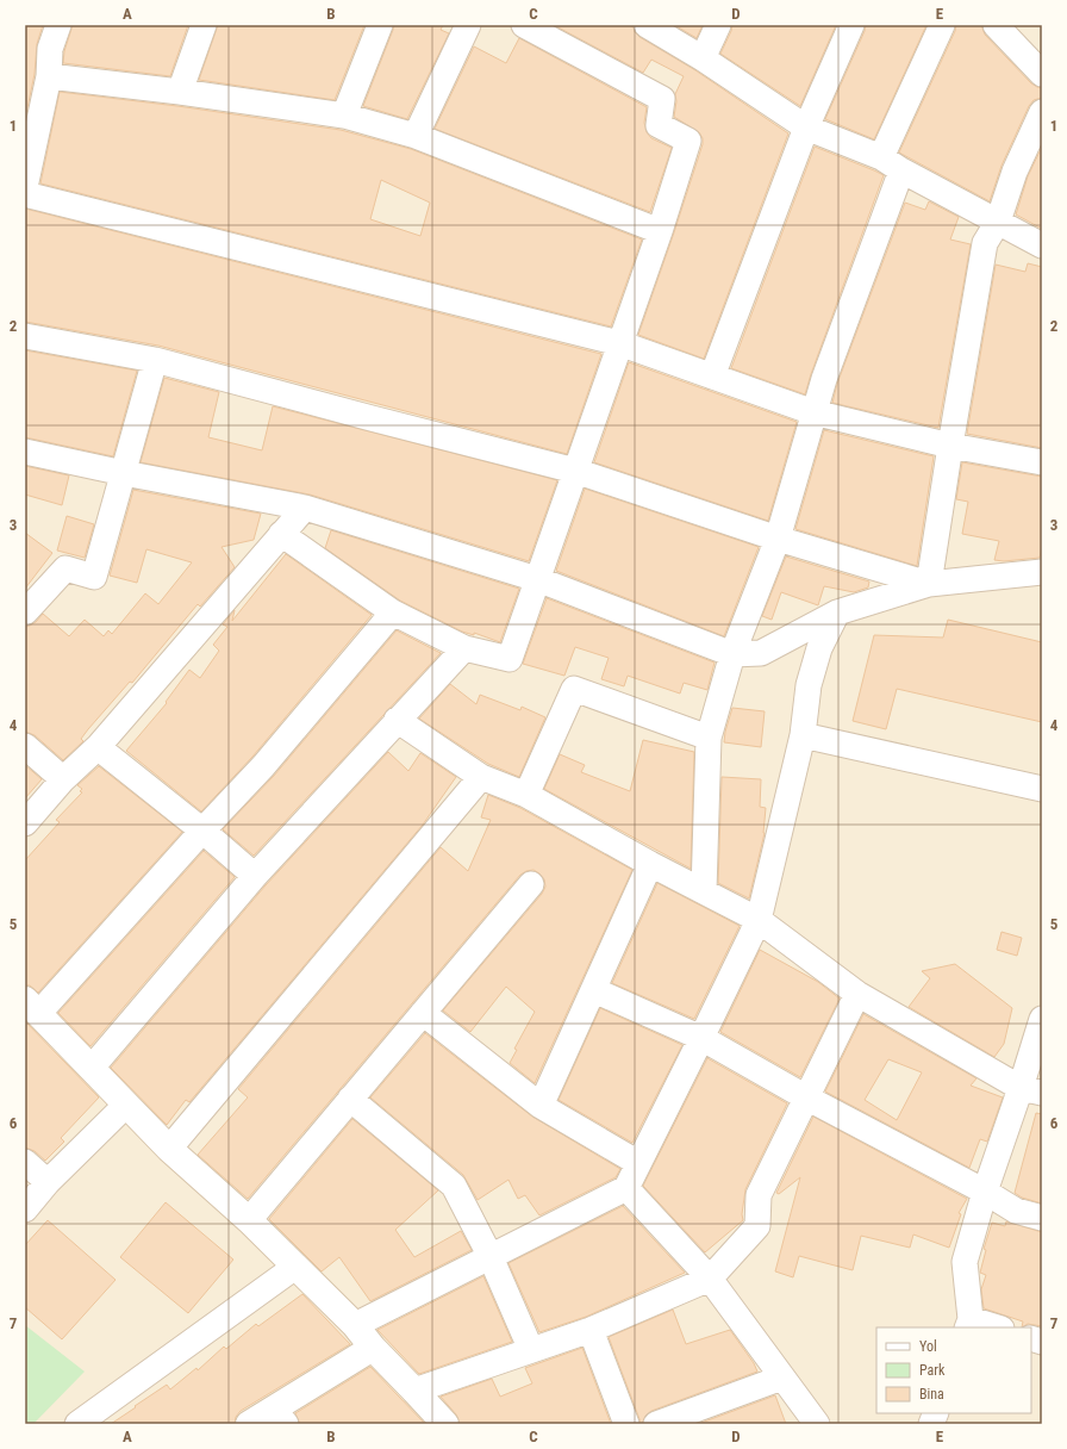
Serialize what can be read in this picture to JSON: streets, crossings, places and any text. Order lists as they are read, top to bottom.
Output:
{
  "legend": ["Yol", "Park", "Bina"],
  "grid": {
    "columns": [
      "A",
      "B",
      "C",
      "D",
      "E"
    ],
    "rows": [
      "1",
      "2",
      "3",
      "4",
      "5",
      "6",
      "7"
    ]
  }
}
